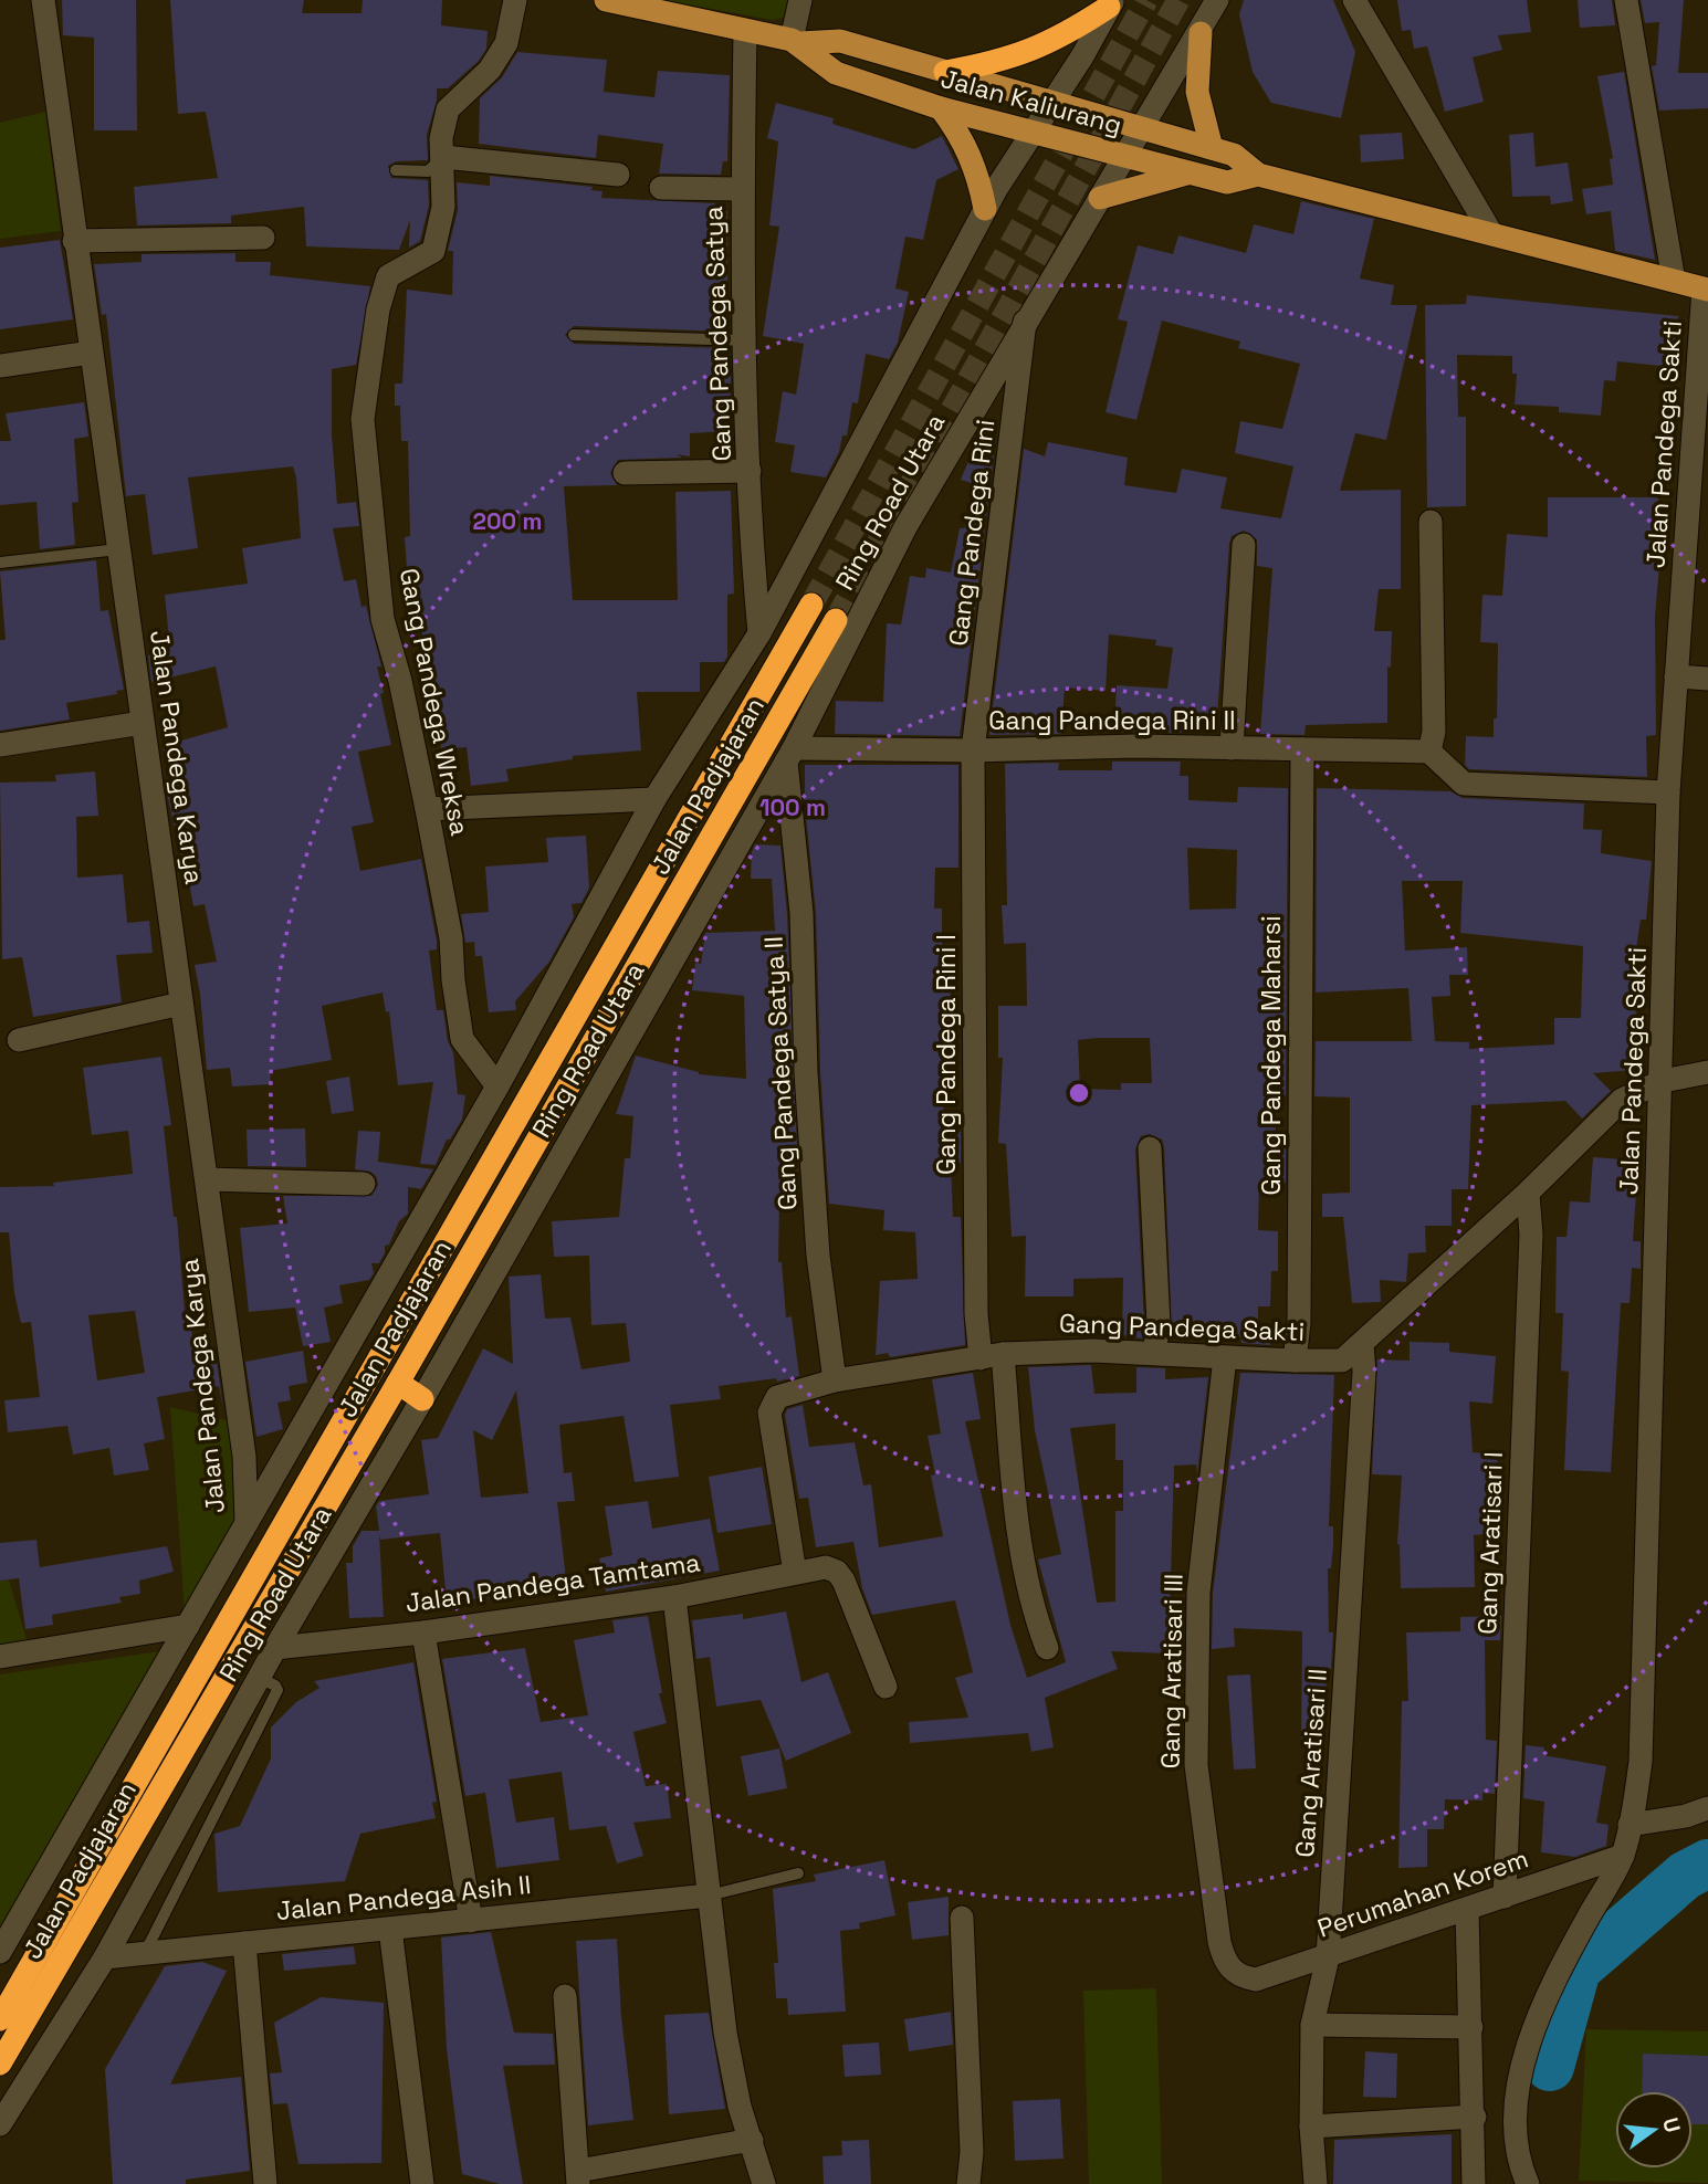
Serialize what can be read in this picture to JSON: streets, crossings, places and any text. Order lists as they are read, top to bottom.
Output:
{
  "streets": {
    "highway": ["Jalan Padjajaran"],
    "main road": ["Jalan Kaliurang"],
    "street": [
      "Gang Pandega Satya",
      "Jalan Pandega Sakti",
      "Ring Road Utara",
      "Gang Pandega Rini",
      "Gang Pandega Wreksa",
      "Gang Pandega Rini II",
      "Jalan Pandega Karya",
      "Gang Pandega Rini I",
      "Gang Pandega Maharsi",
      "Gang Pandega Satya II",
      "Gang Pandega Sakti",
      "Gang Aratisari I",
      "Jalan Pandega Tamtama",
      "Gang Aratisari III",
      "Gang Aratisari II",
      "Perumahan Korem",
      "Jalan Pandega Asih II"
    ]
  },
  "crossings": [
    ["Jalan Kaliurang", "Gang Pandega Satya"],
    ["Jalan Kaliurang", "Jalan Pandega Sakti"],
    ["Jalan Kaliurang", "Ring Road Utara"],
    ["Gang Pandega Satya", "Ring Road Utara"],
    ["Jalan Pandega Sakti", "Gang Pandega Sakti"],
    ["Jalan Pandega Sakti", "Perumahan Korem"],
    ["Ring Road Utara", "Gang Pandega Rini"],
    ["Ring Road Utara", "Gang Pandega Wreksa"],
    ["Ring Road Utara", "Gang Pandega Rini II"],
    ["Ring Road Utara", "Jalan Pandega Karya"],
    ["Ring Road Utara", "Gang Pandega Satya II"],
    ["Ring Road Utara", "Jalan Pandega Tamtama"],
    ["Ring Road Utara", "Jalan Pandega Asih II"],
    ["Gang Pandega Rini", "Gang Pandega Rini II"],
    ["Gang Pandega Rini", "Gang Pandega Rini I"],
    ["Gang Pandega Rini II", "Gang Pandega Rini I"],
    ["Gang Pandega Rini II", "Gang Pandega Maharsi"],
    ["Gang Pandega Rini II", "Gang Pandega Satya II"],
    ["Gang Pandega Rini I", "Gang Pandega Sakti"],
    ["Gang Pandega Maharsi", "Gang Pandega Sakti"],
    ["Gang Pandega Satya II", "Gang Pandega Sakti"],
    ["Gang Pandega Sakti", "Gang Aratisari I"],
    ["Gang Pandega Sakti", "Jalan Pandega Tamtama"],
    ["Gang Pandega Sakti", "Gang Aratisari III"],
    ["Gang Pandega Sakti", "Gang Aratisari II"],
    ["Gang Aratisari I", "Perumahan Korem"],
    ["Gang Aratisari III", "Perumahan Korem"],
    ["Gang Aratisari II", "Perumahan Korem"]
  ],
  "north": "right",
  "rings": ["200 m", "100 m"]
}
